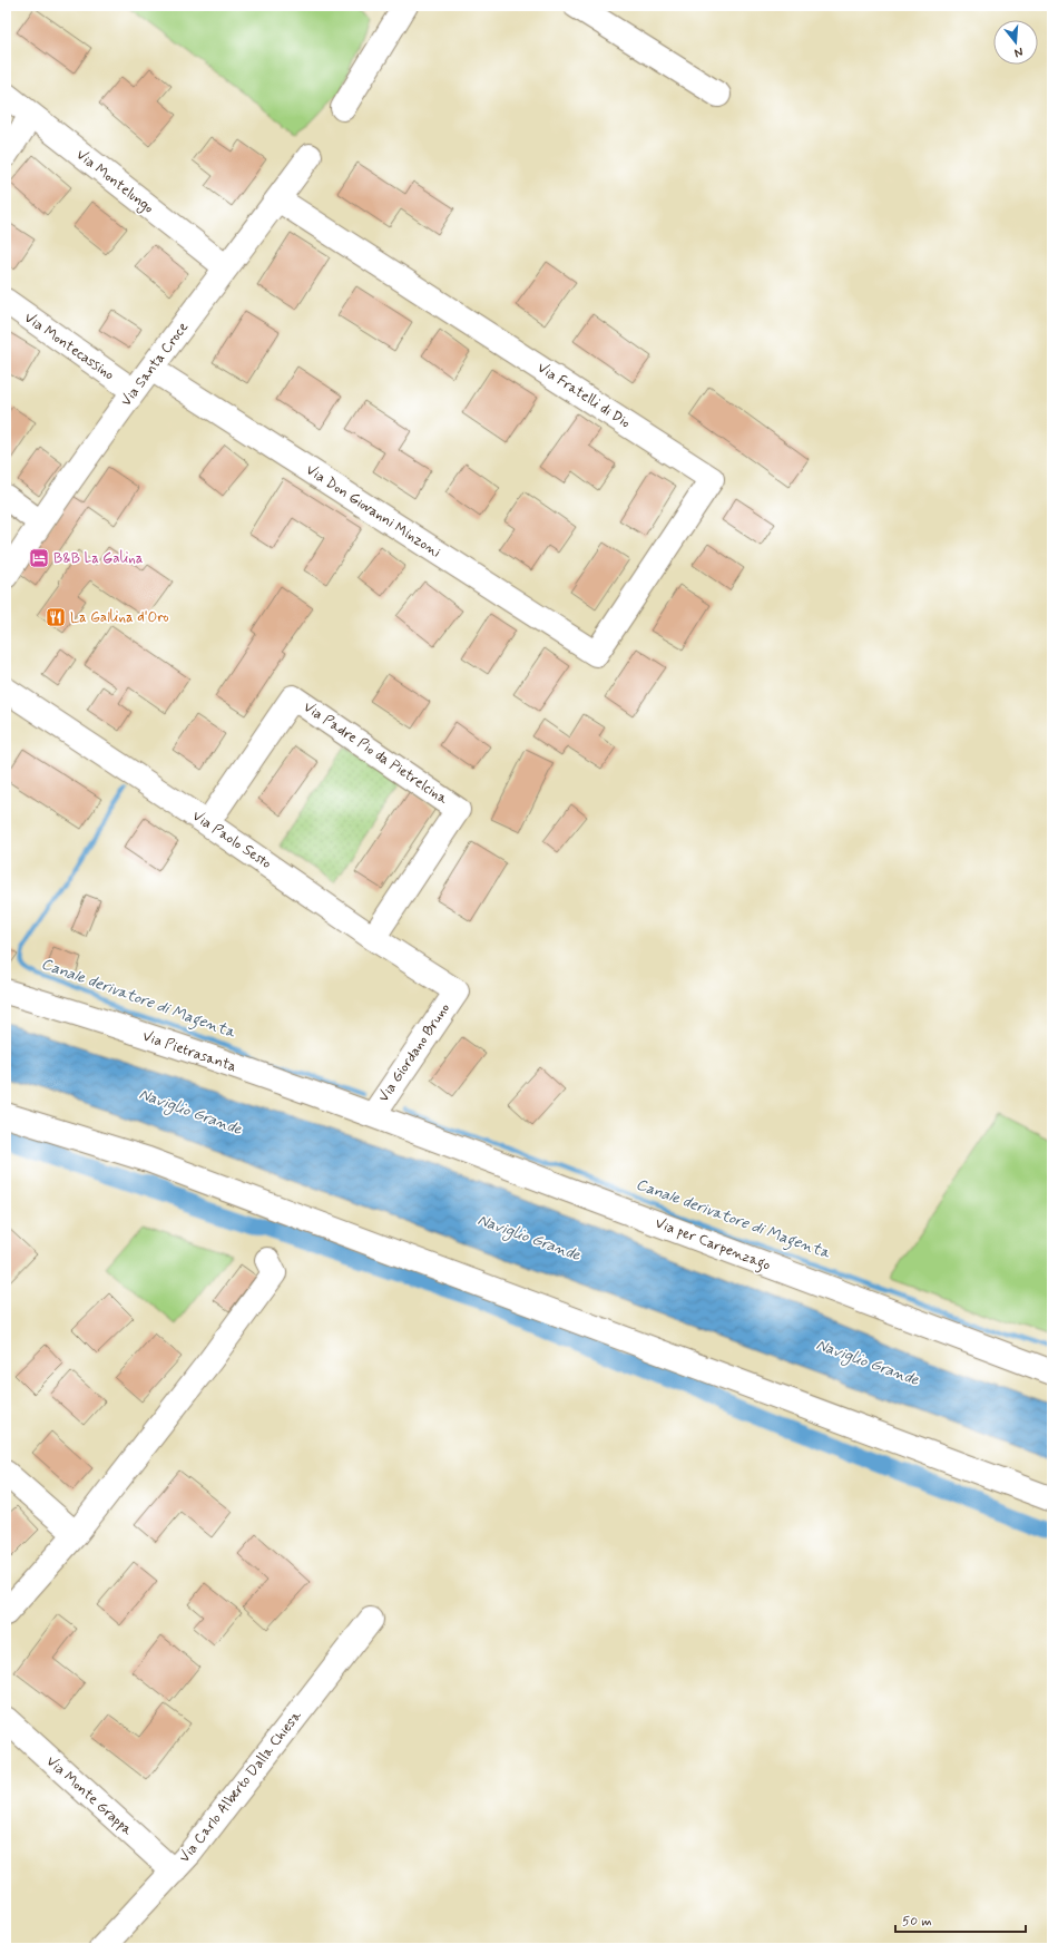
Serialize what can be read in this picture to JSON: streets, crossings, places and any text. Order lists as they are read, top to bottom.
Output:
{
  "streets": {
    "street": [
      "Via Montelungo",
      "Via Montecassino",
      "Via Santa Croce",
      "Via Fratelli di Dio",
      "Via Don Giovanni Minzoni",
      "Via Padre Pio da Pietrelcina",
      "Via Paolo Sesto",
      "Via Pietrasanta",
      "Via Giordano Bruno",
      "Via per Carpenzago",
      "Via Carlo Alberto Dalla Chiesa",
      "Via Monte Grappa"
    ]
  },
  "crossings": [
    ["Via Montelungo", "Via Santa Croce"],
    ["Via Montecassino", "Via Santa Croce"],
    ["Via Santa Croce", "Via Fratelli di Dio"],
    ["Via Santa Croce", "Via Don Giovanni Minzoni"],
    ["Via Fratelli di Dio", "Via Don Giovanni Minzoni"],
    ["Via Padre Pio da Pietrelcina", "Via Paolo Sesto"],
    ["Via Paolo Sesto", "Via Giordano Bruno"],
    ["Via Pietrasanta", "Via Giordano Bruno"],
    ["Via Pietrasanta", "Via per Carpenzago"],
    ["Via Giordano Bruno", "Via per Carpenzago"],
    ["Via Carlo Alberto Dalla Chiesa", "Via Monte Grappa"]
  ],
  "water": ["Canale derivatore di Magenta", "Naviglio Grande"],
  "places": {
    "hotel": ["B&B La Galina"],
    "restaurant": ["La Gallina d'Oro"]
  },
  "scale_bar": "50 m",
  "north": "bottom"
}
